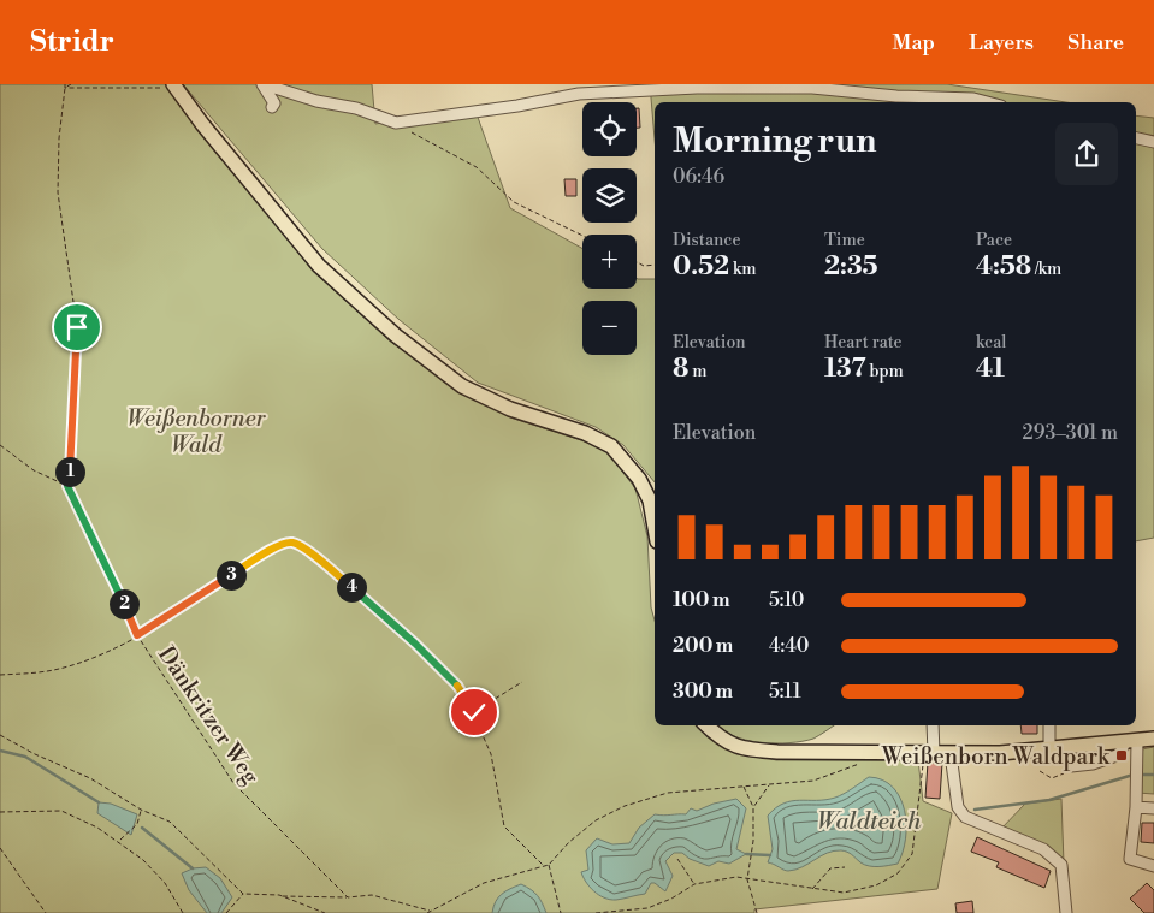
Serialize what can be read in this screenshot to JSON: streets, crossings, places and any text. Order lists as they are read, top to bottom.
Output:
{
  "streets": {
    "path": ["Dänkritzer Weg"]
  },
  "water": ["Waldteich"],
  "parks": ["Weißenborner Wald"],
  "places": {
    "transit": ["Weißenborn Waldpark"]
  },
  "page": {
    "header": "Stridr",
    "nav": ["Map", "Layers", "Share"],
    "map_buttons": ["+", "−"],
    "heading": ["Morning run", "06:46"],
    "stats": [
      ["Distance", "0.52 km"],
      ["Time", "2:35"],
      ["Pace", "4:58 /km"],
      ["Elevation", "8 m"],
      ["Heart rate", "137 bpm"],
      ["kcal", "41"]
    ],
    "chart": ["Elevation", "293–301 m"],
    "pins": [
      "1",
      "3",
      "4",
      "2"
    ],
    "list": [
      {
        "name": "100 m",
        "note": "5:10"
      },
      {
        "name": "200 m",
        "note": "4:40"
      },
      {
        "name": "300 m",
        "note": "5:11"
      }
    ]
  }
}
